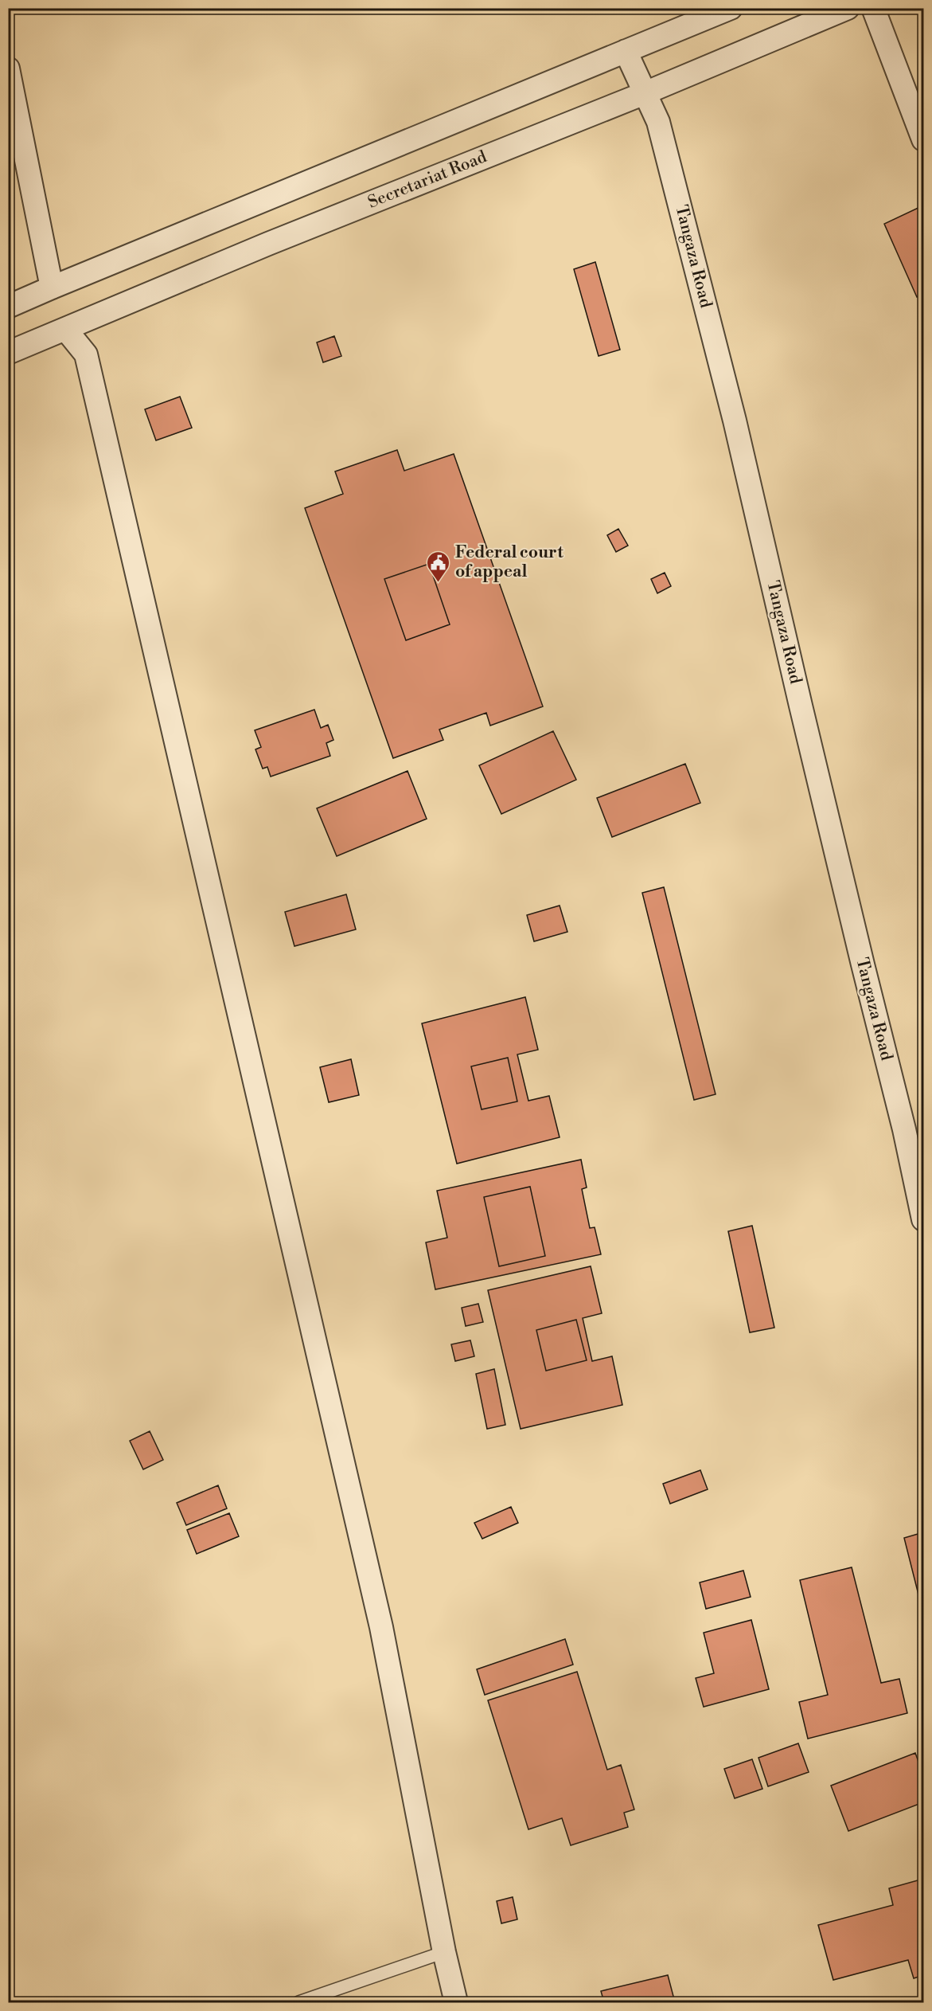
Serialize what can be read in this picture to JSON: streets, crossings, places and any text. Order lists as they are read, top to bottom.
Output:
{
  "streets": {
    "street": ["Secretariat Road", "Tangaza Road"]
  },
  "crossings": [
    ["Secretariat Road", "Tangaza Road"]
  ],
  "places": {
    "public building": ["Federal court of appeal"]
  }
}
